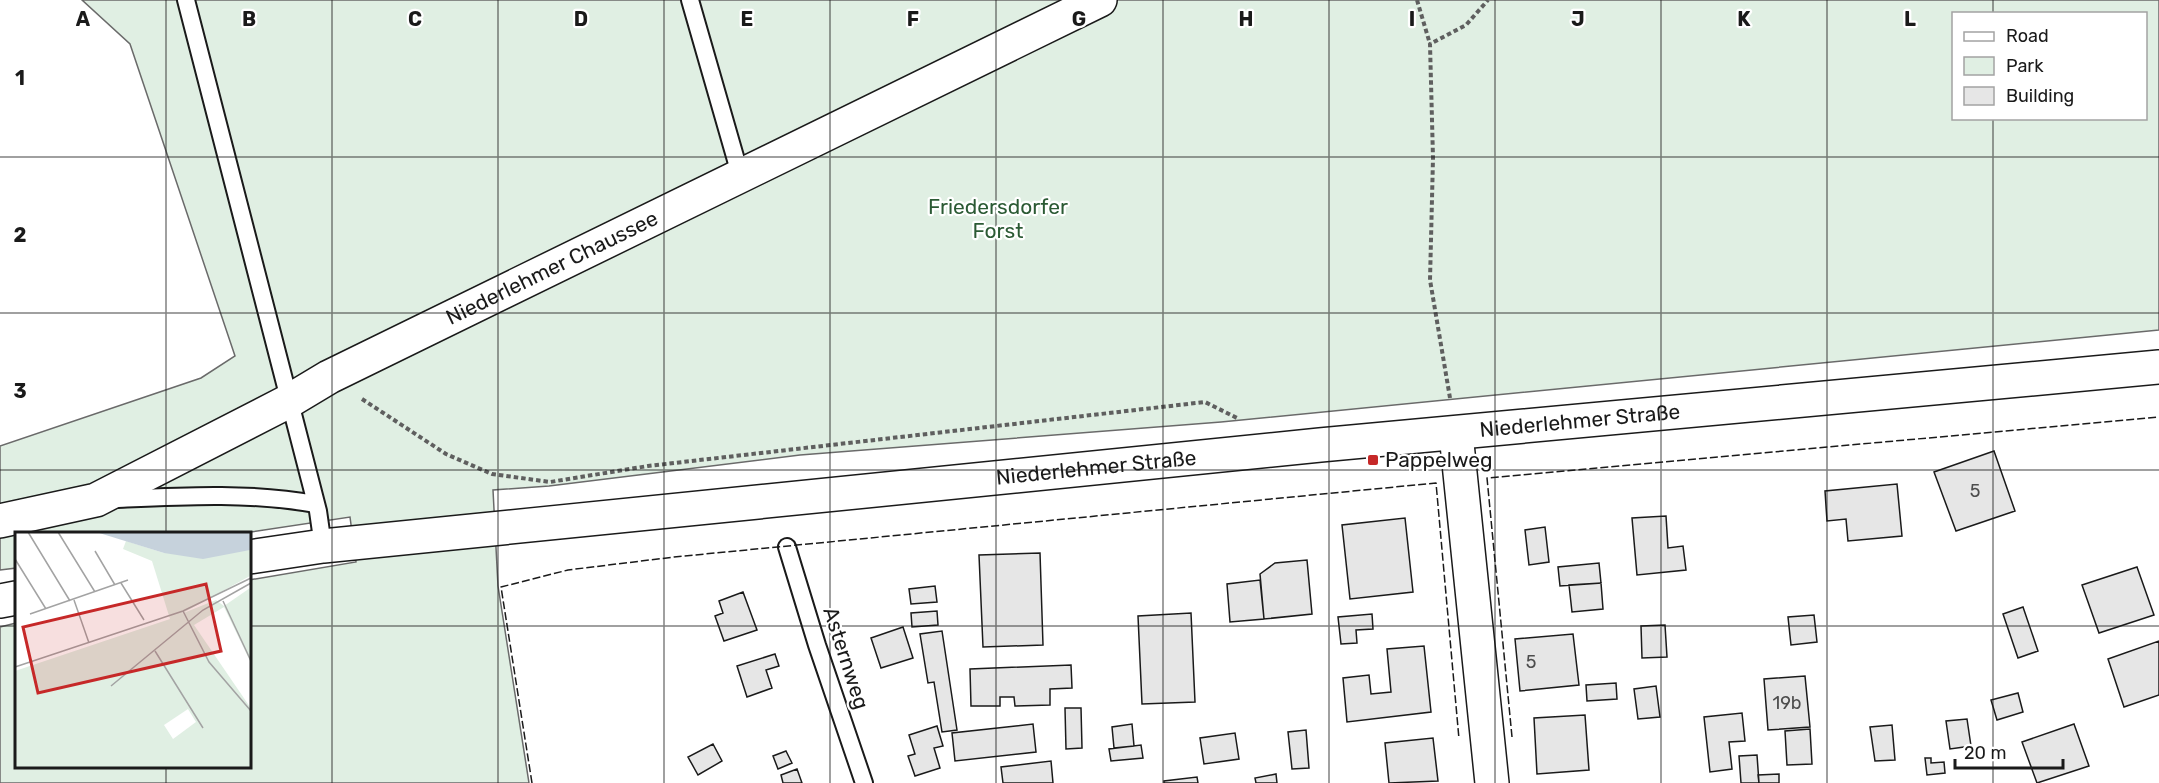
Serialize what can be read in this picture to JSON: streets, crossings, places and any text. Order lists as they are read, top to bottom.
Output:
{
  "streets": {
    "main road": ["Niederlehmer Chaussee", "Niederlehmer Straße"],
    "lane": ["Asternweg"]
  },
  "parks": ["Friedersdorfer Forst"],
  "places": {
    "transit": ["Pappelweg"]
  },
  "house_numbers": ["5", "5", "19b"],
  "legend": ["Road", "Park", "Building"],
  "scale_bar": "20 m",
  "grid": {
    "columns": [
      "A",
      "B",
      "C",
      "D",
      "E",
      "F",
      "G",
      "H",
      "I",
      "J",
      "K",
      "L"
    ],
    "rows": ["1", "2", "3"]
  }
}
